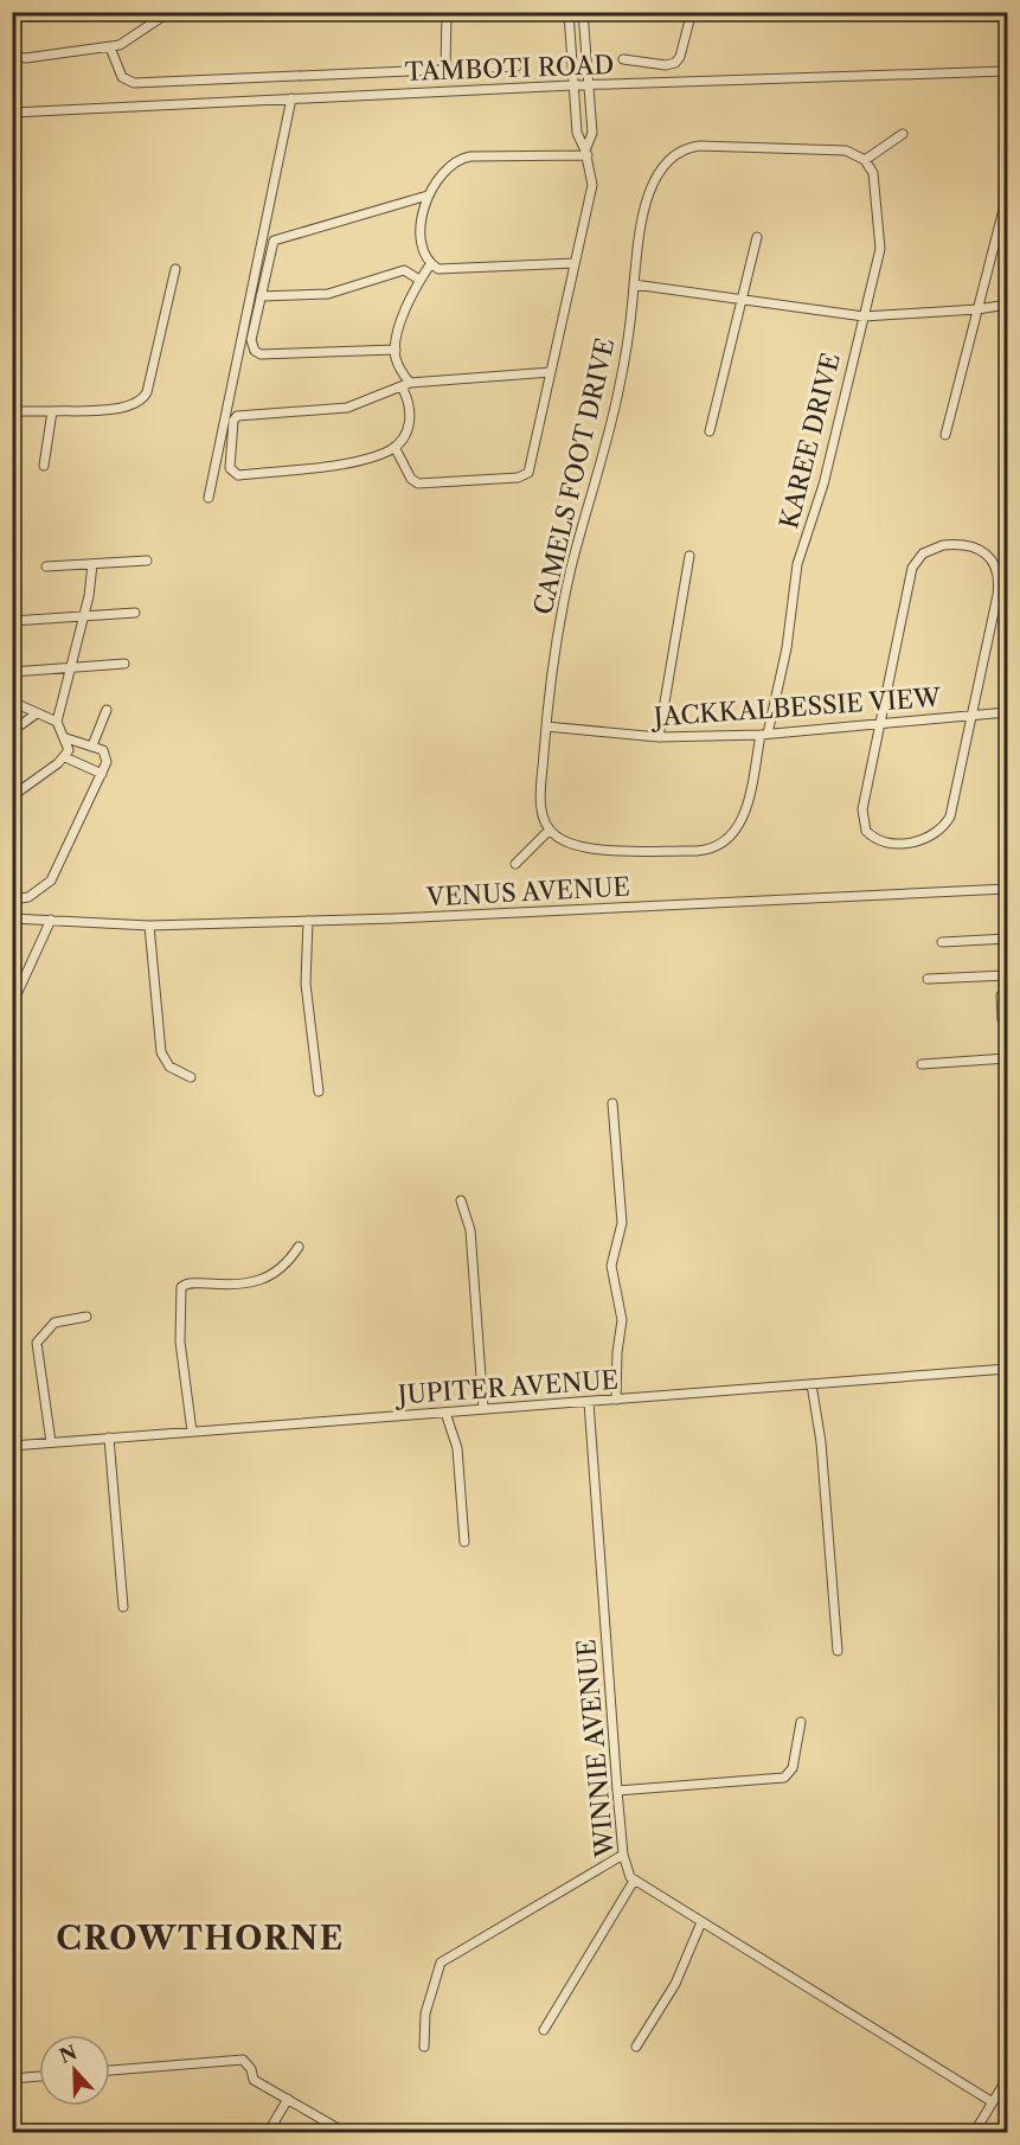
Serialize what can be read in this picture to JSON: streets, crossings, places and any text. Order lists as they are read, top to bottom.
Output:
{
  "streets": {
    "street": [
      "TAMBOTI ROAD",
      "KAREE DRIVE",
      "CAMELS FOOT DRIVE",
      "JACKKALBESSIE VIEW",
      "VENUS AVENUE",
      "JUPITER AVENUE",
      "WINNIE AVENUE"
    ]
  },
  "crossings": [
    ["KAREE DRIVE", "CAMELS FOOT DRIVE"],
    ["KAREE DRIVE", "JACKKALBESSIE VIEW"],
    ["CAMELS FOOT DRIVE", "JACKKALBESSIE VIEW"],
    ["JUPITER AVENUE", "WINNIE AVENUE"]
  ],
  "districts": ["CROWTHORNE"],
  "north": "top"
}
